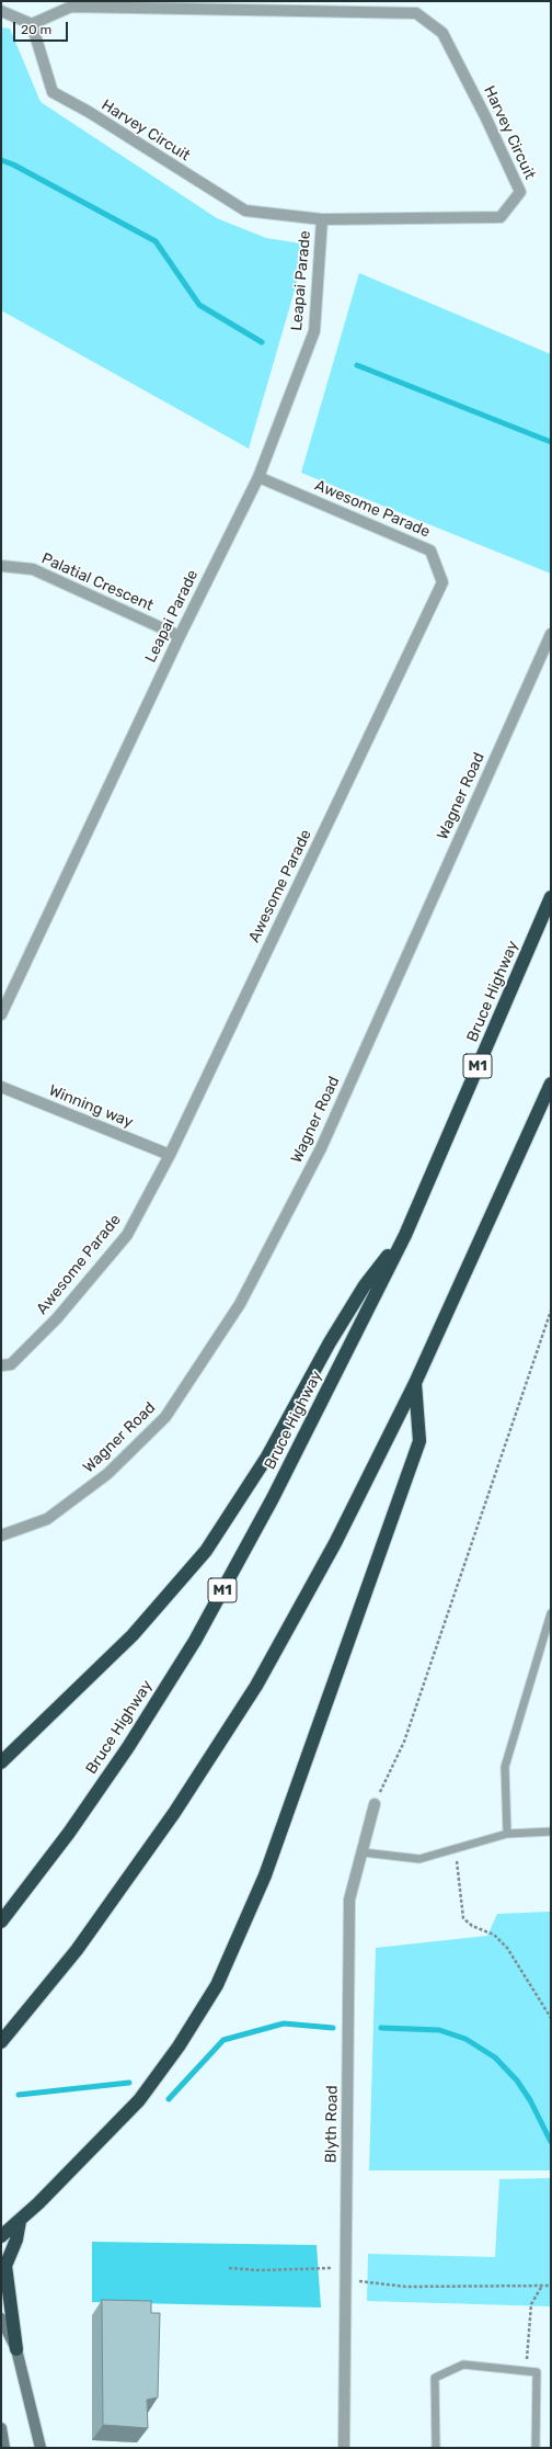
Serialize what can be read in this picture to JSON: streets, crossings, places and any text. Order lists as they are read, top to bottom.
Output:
{
  "streets": {
    "highway": ["Bruce Highway", "M1"],
    "street": [
      "Harvey Circuit",
      "Leapai Parade",
      "Awesome Parade",
      "Palatial Crescent",
      "Wagner Road",
      "Winning way",
      "Blyth Road"
    ]
  },
  "crossings": [
    ["Harvey Circuit", "Leapai Parade"],
    ["Leapai Parade", "Awesome Parade"],
    ["Leapai Parade", "Palatial Crescent"],
    ["Awesome Parade", "Winning way"]
  ],
  "scale_bar": "20 m"
}
